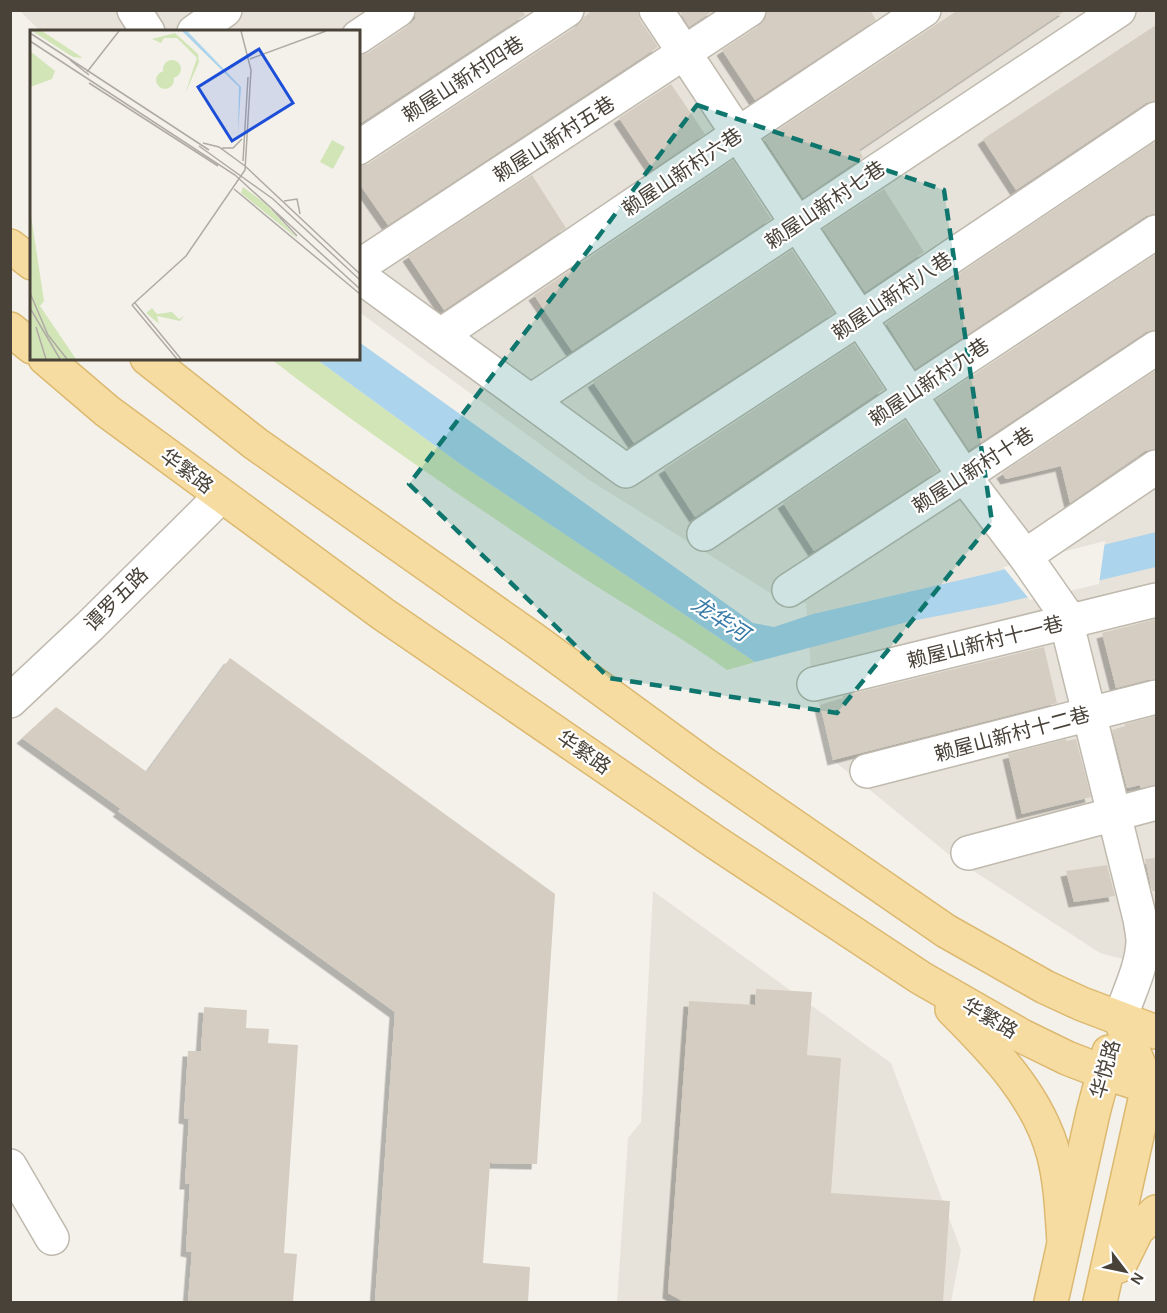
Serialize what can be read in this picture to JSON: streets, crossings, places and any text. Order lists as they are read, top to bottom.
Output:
{
  "streets": {
    "main road": ["华繁路", "华悦路"],
    "street": [
      "赖屋山新村四巷",
      "赖屋山新村五巷",
      "赖屋山新村六巷",
      "赖屋山新村七巷",
      "赖屋山新村八巷",
      "赖屋山新村九巷",
      "赖屋山新村十巷",
      "谭罗五路",
      "赖屋山新村十一巷",
      "赖屋山新村十二巷"
    ]
  },
  "crossings": [
    ["赖屋山新村七巷", "赖屋山新村八巷"],
    ["华繁路", "谭罗五路"],
    ["华繁路", "华悦路"]
  ],
  "water": ["龙华河"],
  "north": "bottom right"
}
